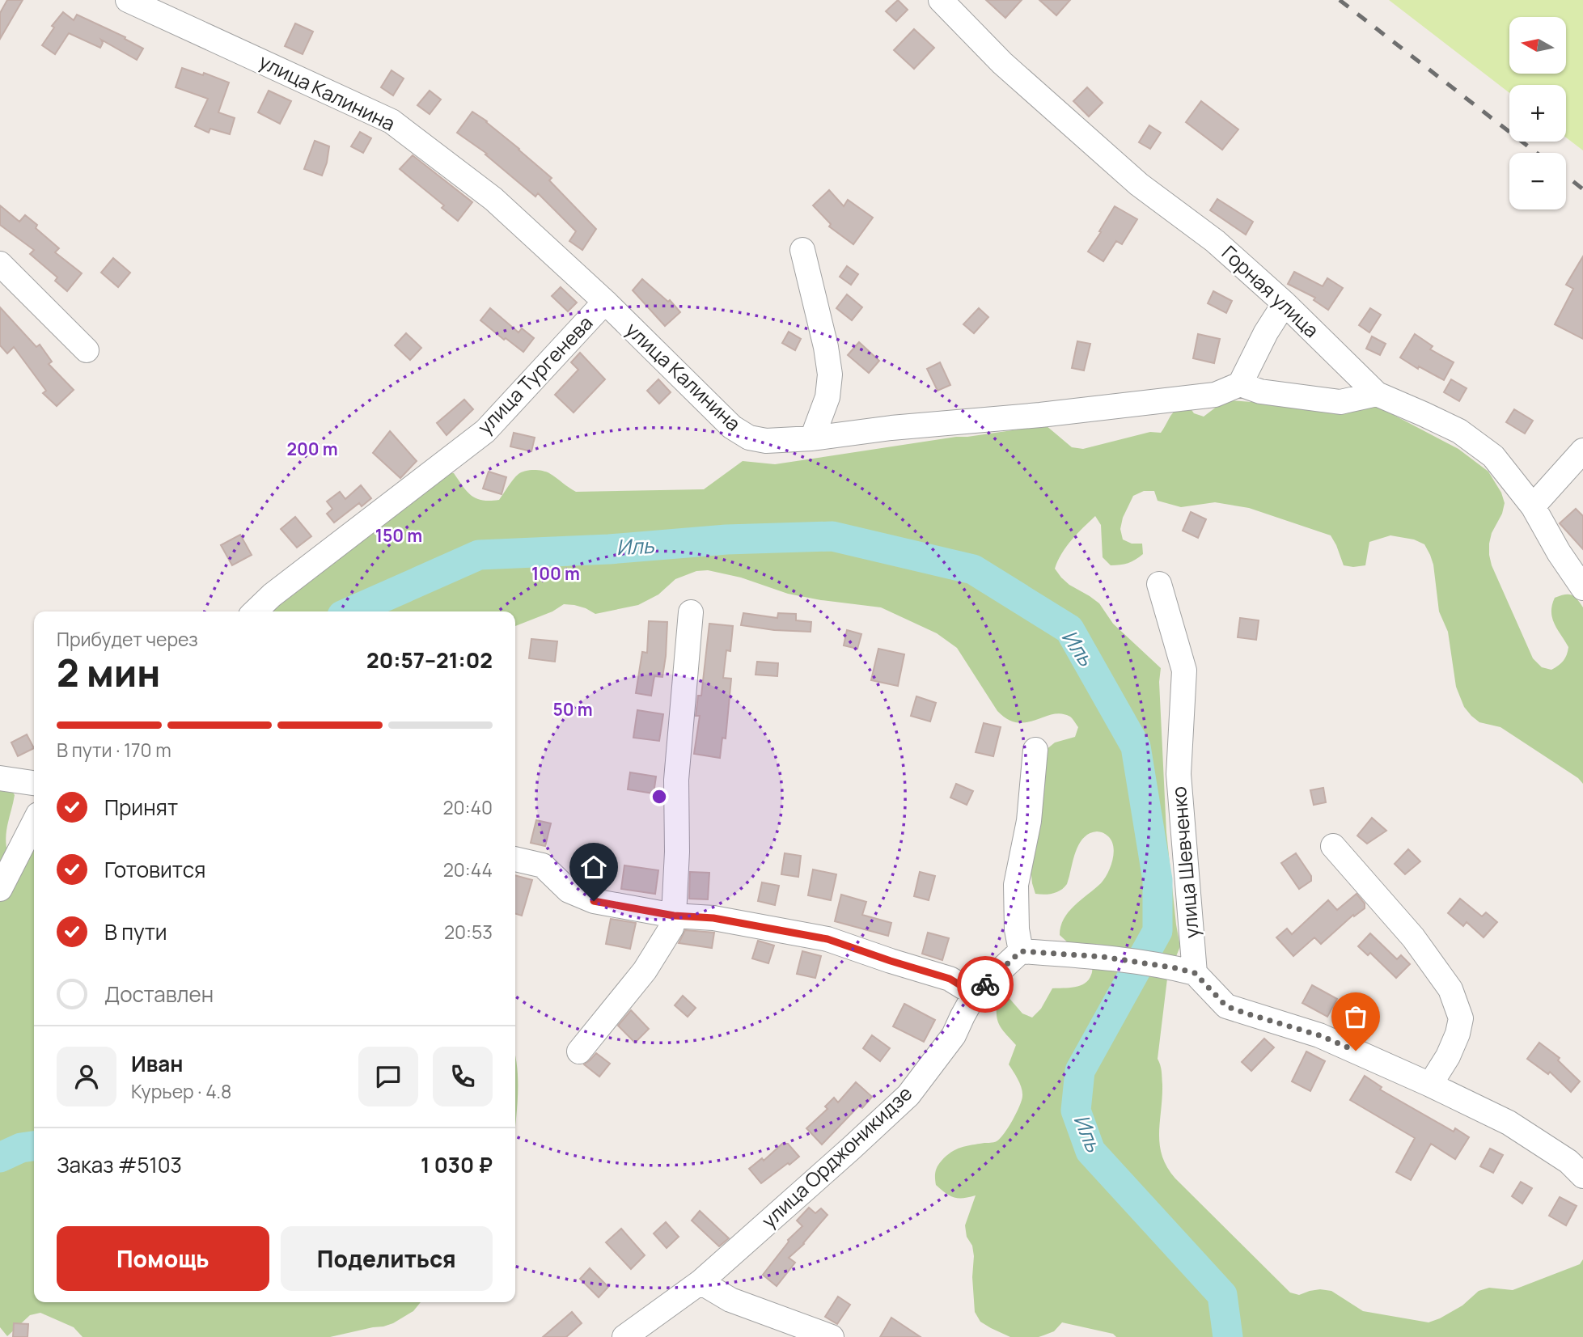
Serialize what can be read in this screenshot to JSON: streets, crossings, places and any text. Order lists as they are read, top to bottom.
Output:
{
  "streets": {
    "street": [
      "улица Калинина",
      "Горная улица",
      "улица Тургенева",
      "улица Шевченко",
      "улица Орджоникидзе"
    ]
  },
  "crossings": [
    ["улица Калинина", "улица Тургенева"]
  ],
  "water": ["Иль"],
  "north": "left",
  "page": {
    "map_buttons": ["+", "−"],
    "heading": ["2 мин", "Прибудет через", "20:57–21:02"],
    "panel": [
      "Иван",
      "Курьер · 4.8",
      "Заказ #5103",
      "1 030 ₽"
    ],
    "bar": "В пути · 170 m",
    "list": [
      ["Принят", "20:40"],
      ["Готовится", "20:44"],
      ["В пути", "20:53"],
      "Доставлен"
    ],
    "buttons": ["Помощь", "Поделиться"]
  },
  "rings": [
    "200 m",
    "150 m",
    "100 m",
    "50 m"
  ]
}
